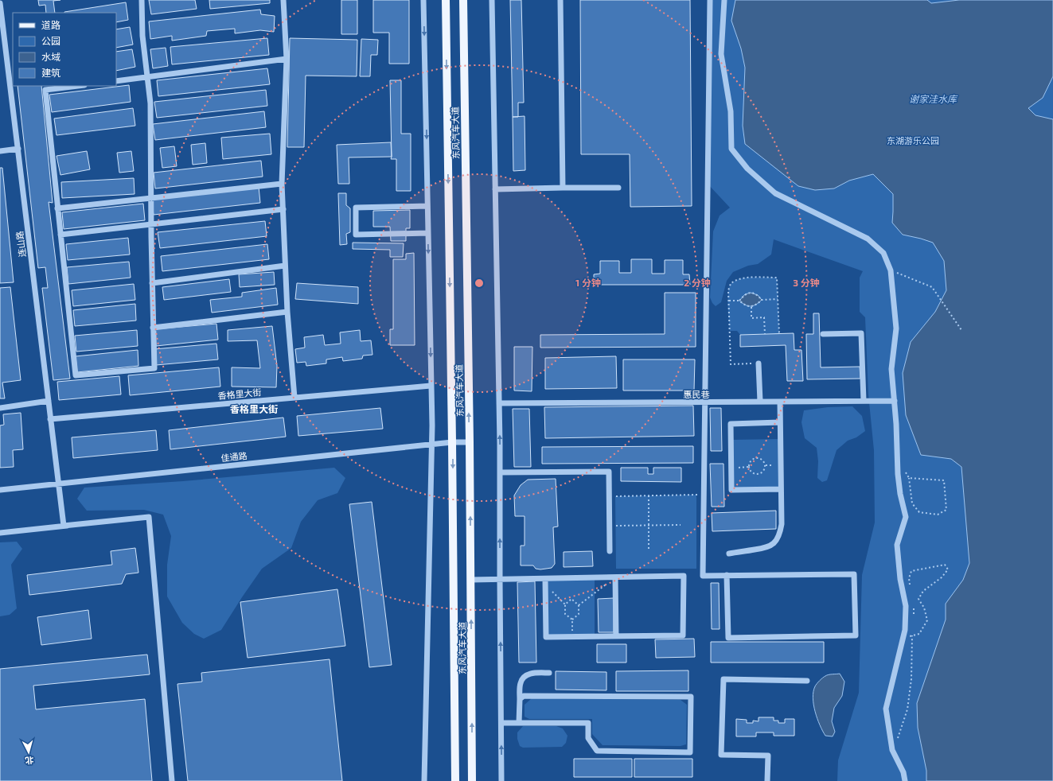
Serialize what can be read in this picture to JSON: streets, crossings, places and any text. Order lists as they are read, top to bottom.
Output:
{
  "streets": {
    "main road": ["东风汽车大道"],
    "street": [
      "连山路",
      "香格里大街",
      "惠民巷",
      "佳通路"
    ]
  },
  "crossings": [
    ["东风汽车大道", "佳通路"],
    ["连山路", "香格里大街"],
    ["连山路", "佳通路"]
  ],
  "districts": ["香格里大街"],
  "water": ["谢家洼水库"],
  "parks": ["东湖游乐公园"],
  "legend": [
    "道路",
    "公园",
    "水域",
    "建筑"
  ],
  "north": "bottom",
  "rings": ["1 分钟", "2 分钟", "3 分钟"]
}
